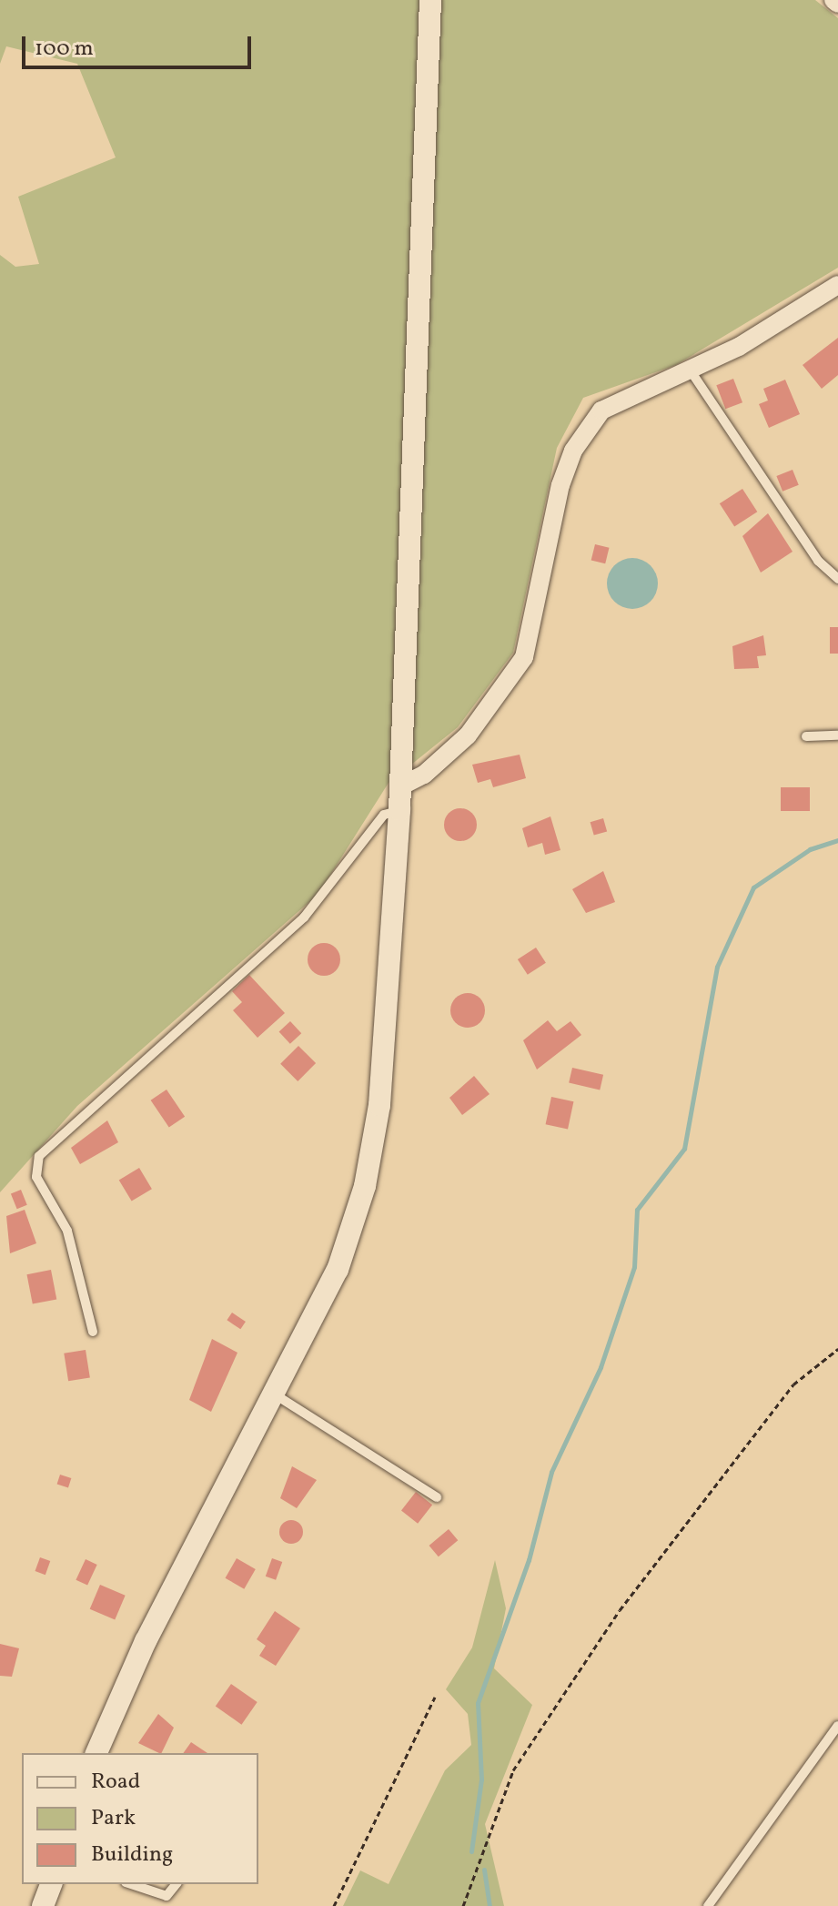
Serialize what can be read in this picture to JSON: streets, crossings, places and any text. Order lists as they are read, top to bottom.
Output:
{
  "legend": ["Road", "Park", "Building"],
  "scale_bar": "100 m"
}
